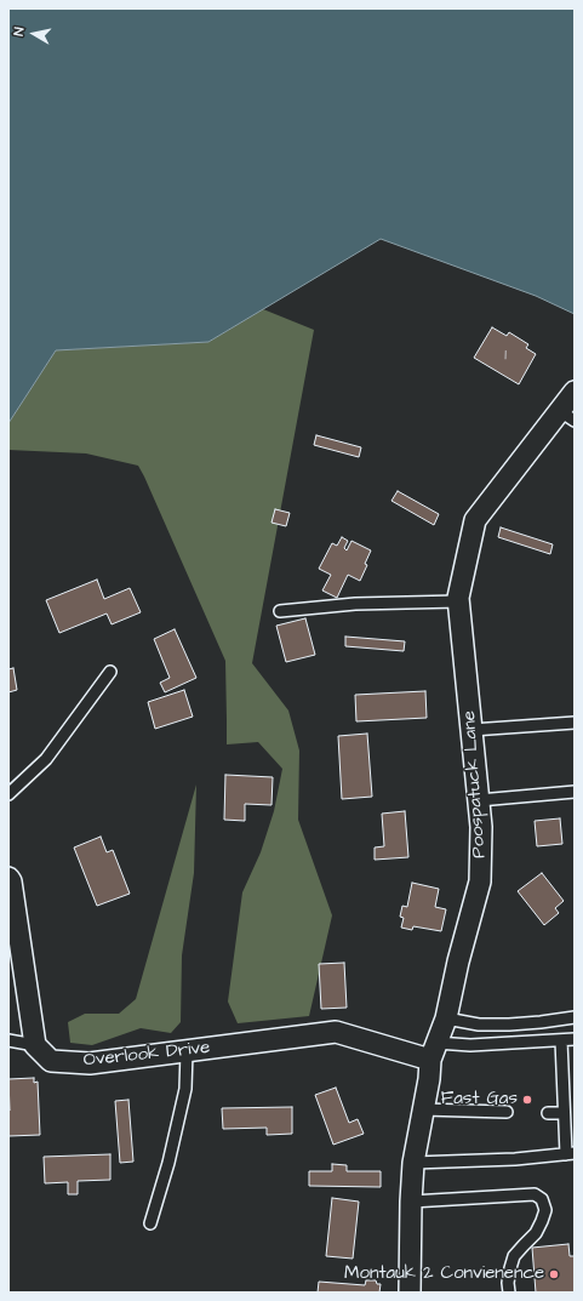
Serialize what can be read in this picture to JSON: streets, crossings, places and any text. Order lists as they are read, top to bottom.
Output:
{
  "streets": {
    "street": ["Poospatuck Lane", "Overlook Drive"]
  },
  "crossings": [
    ["Poospatuck Lane", "Overlook Drive"]
  ],
  "places": ["Fast Gas", "Montauk 2 Convienence"],
  "house_numbers": ["1"],
  "north": "left"
}
